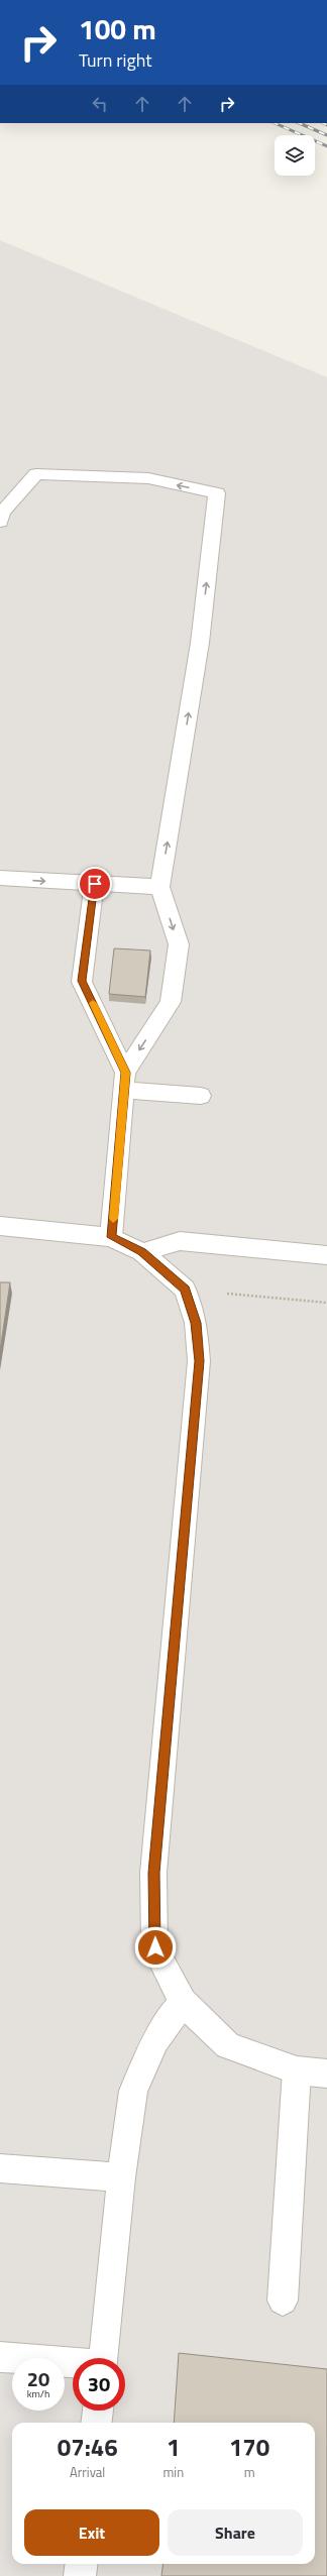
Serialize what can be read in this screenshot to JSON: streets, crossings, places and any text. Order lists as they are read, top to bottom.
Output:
{
  "page": {
    "turn": ["100 m", "Turn right"],
    "speed": "20 km/h",
    "limit": "30",
    "eta": [
      "07:46",
      "Arrival",
      "1",
      "min",
      "170",
      "m"
    ],
    "buttons": ["Exit", "Share"]
  }
}
